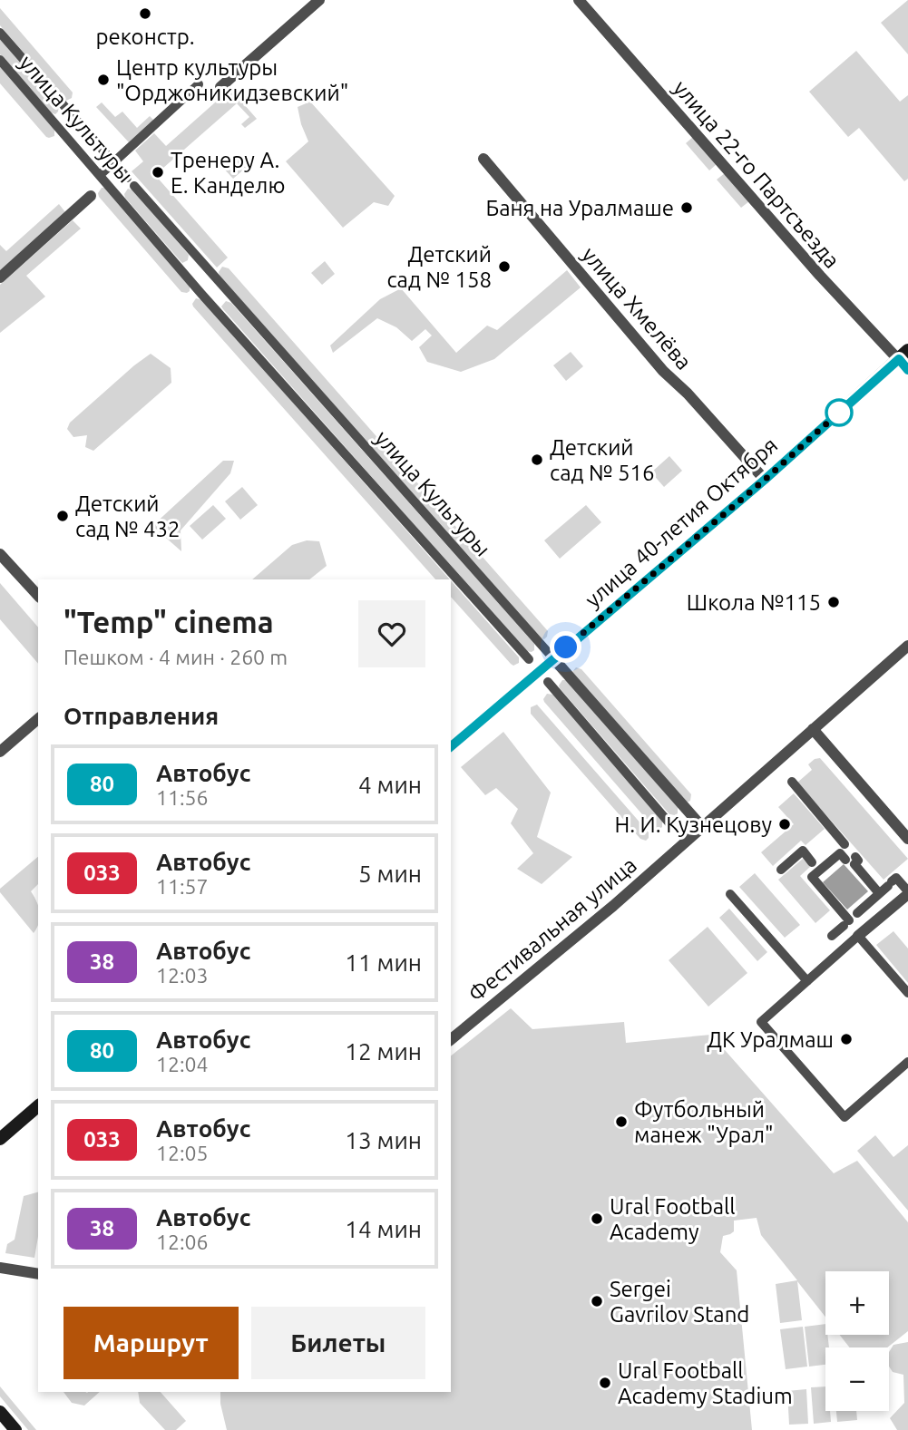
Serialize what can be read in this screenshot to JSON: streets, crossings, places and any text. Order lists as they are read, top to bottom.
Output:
{
  "streets": {
    "main road": ["улица 40-летия Октября"],
    "street": [
      "улица Культуры",
      "улица 22-го Партсъезда",
      "улица Хмелёва",
      "Фестивальная улица"
    ]
  },
  "crossings": [
    ["улица Культуры", "улица 40-летия Октября"],
    ["улица Культуры", "Фестивальная улица"],
    ["улица 22-го Партсъезда", "улица 40-летия Октября"],
    ["улица Хмелёва", "улица 40-летия Октября"]
  ],
  "places": [
    "реконстр.",
    "Центр культуры \"Орджоникидзевский\"",
    "Тренеру А. Е. Канделю",
    "Баня на Уралмаше",
    "Детский сад № 158",
    "Детский сад № 516",
    "Детский сад № 432",
    "Школа №115",
    "Н. И. Кузнецову",
    "ДК Уралмаш",
    "Футбольный манеж \"Урал\"",
    "Ural Football Academy",
    "Sergei Gavrilov Stand",
    "Ural Football Academy Stadium"
  ],
  "lines": ["bus line 80"],
  "page": {
    "heading": [
      ["\"Temp\" cinema", "Пешком · 4 мин · 260 m"],
      "Отправления"
    ],
    "list": [
      {
        "mark": "80",
        "name": "Автобус",
        "note": "11:56",
        "value": "4 мин"
      },
      {
        "mark": "033",
        "name": "Автобус",
        "note": "11:57",
        "value": "5 мин"
      },
      {
        "mark": "38",
        "name": "Автобус",
        "note": "12:03",
        "value": "11 мин"
      },
      {
        "mark": "80",
        "name": "Автобус",
        "note": "12:04",
        "value": "12 мин"
      },
      {
        "mark": "033",
        "name": "Автобус",
        "note": "12:05",
        "value": "13 мин"
      },
      {
        "mark": "38",
        "name": "Автобус",
        "note": "12:06",
        "value": "14 мин"
      }
    ],
    "map_buttons": ["+", "−"],
    "buttons": ["Маршрут", "Билеты"]
  }
}
